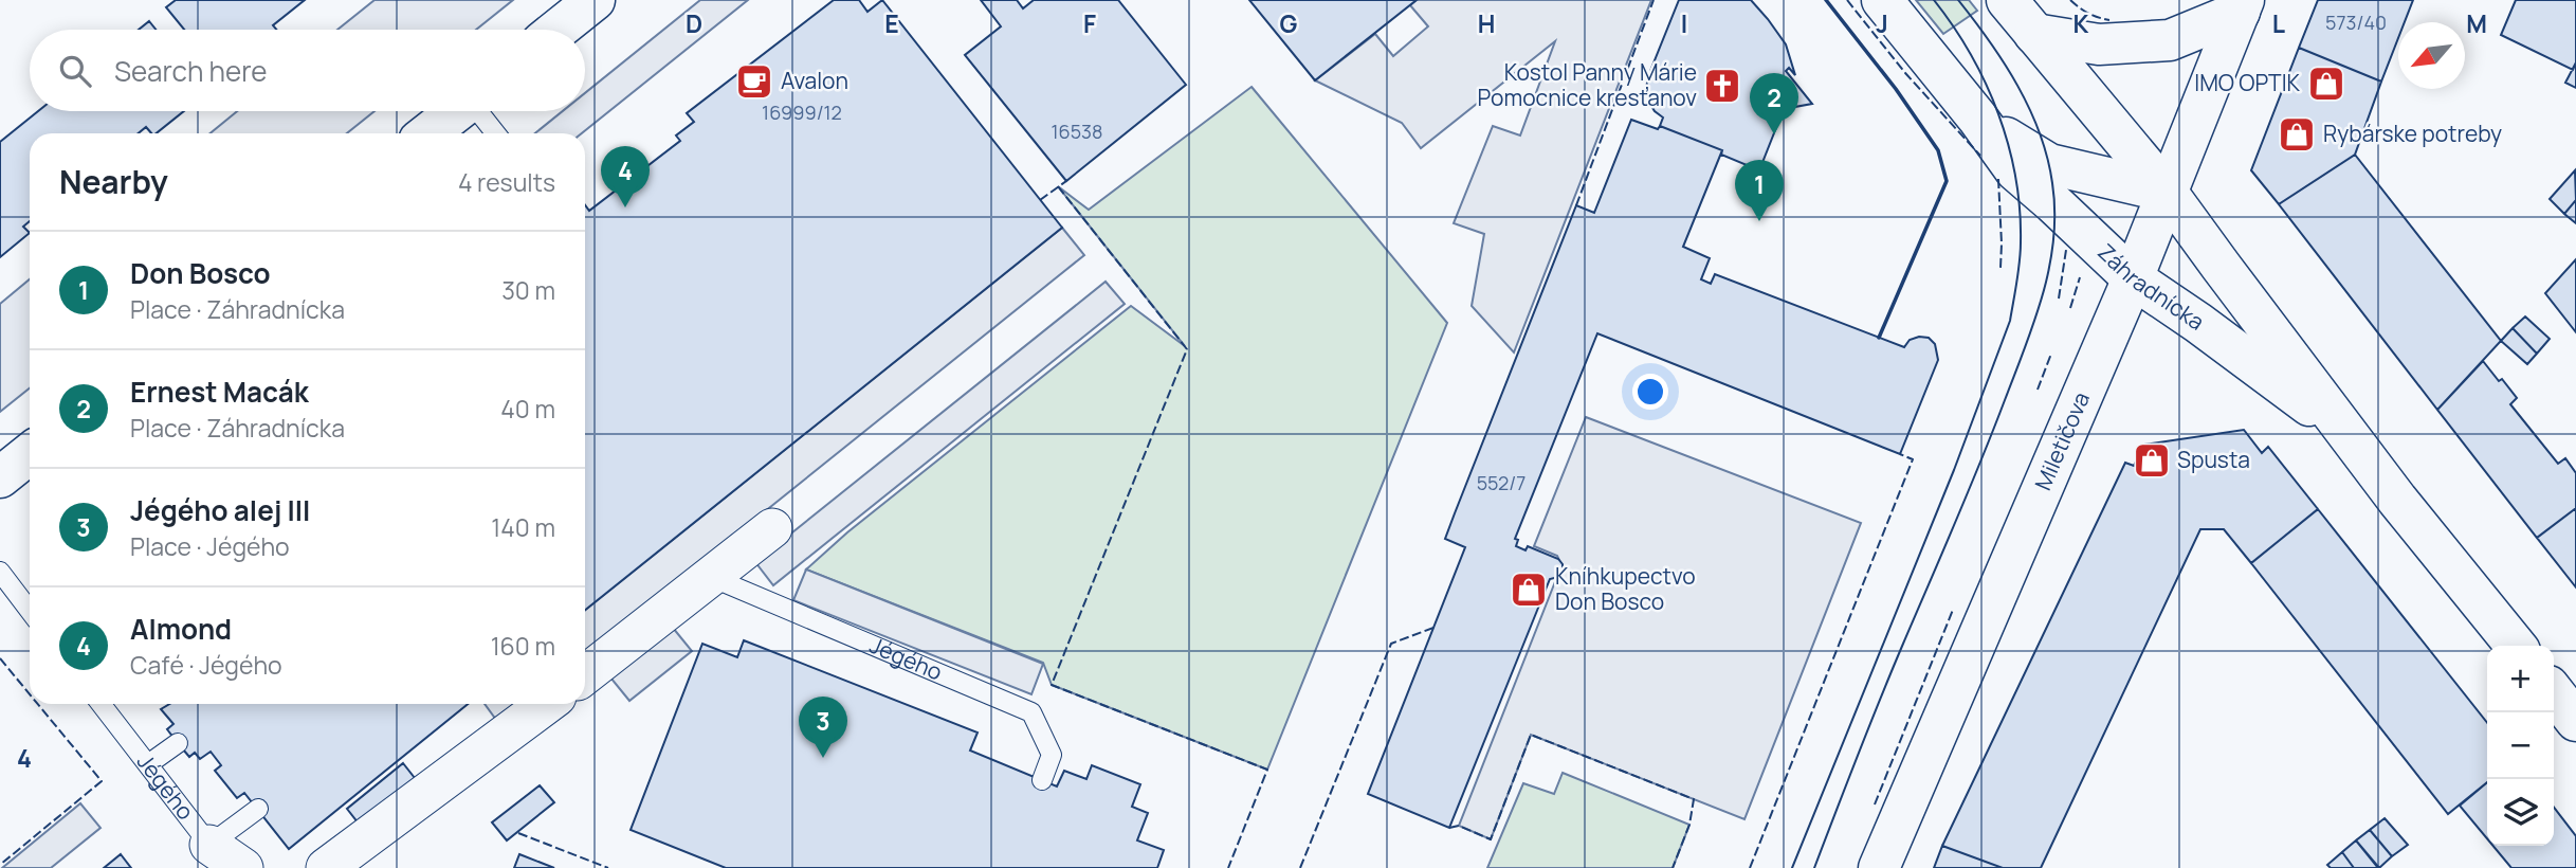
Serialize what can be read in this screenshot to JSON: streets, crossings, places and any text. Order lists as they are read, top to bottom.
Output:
{
  "streets": {
    "street": ["Záhradnícka", "Miletičova", "Jégého"]
  },
  "crossings": [
    ["Záhradnícka", "Miletičova"]
  ],
  "places": {
    "cafe": ["Avalon"],
    "shop": [
      "IMO OPTIK",
      "Rybárske potreby",
      "Spusta",
      "Kníhkupectvo Don Bosco"
    ],
    "church": ["Kostol Panny Márie Pomocnice kresťanov"]
  },
  "house_numbers": [
    "573/40",
    "16999/12",
    "16538",
    "552/7"
  ],
  "north": "bottom left",
  "page": {
    "search": "Search here",
    "pins": [
      "2",
      "4",
      "1",
      "3"
    ],
    "heading": ["Nearby", "4 results"],
    "list": [
      {
        "mark": "1",
        "name": "Don Bosco",
        "note": "Place · Záhradnícka",
        "value": "30 m"
      },
      {
        "mark": "2",
        "name": "Ernest Macák",
        "note": "Place · Záhradnícka",
        "value": "40 m"
      },
      {
        "mark": "3",
        "name": "Jégého alej III",
        "note": "Place · Jégého",
        "value": "140 m"
      },
      {
        "mark": "4",
        "name": "Almond",
        "note": "Café · Jégého",
        "value": "160 m"
      }
    ],
    "map_buttons": ["+", "−"]
  },
  "grid": {
    "columns": [
      "D",
      "E",
      "F",
      "G",
      "H",
      "I",
      "J",
      "K",
      "L",
      "M"
    ],
    "rows": ["4"]
  }
}
